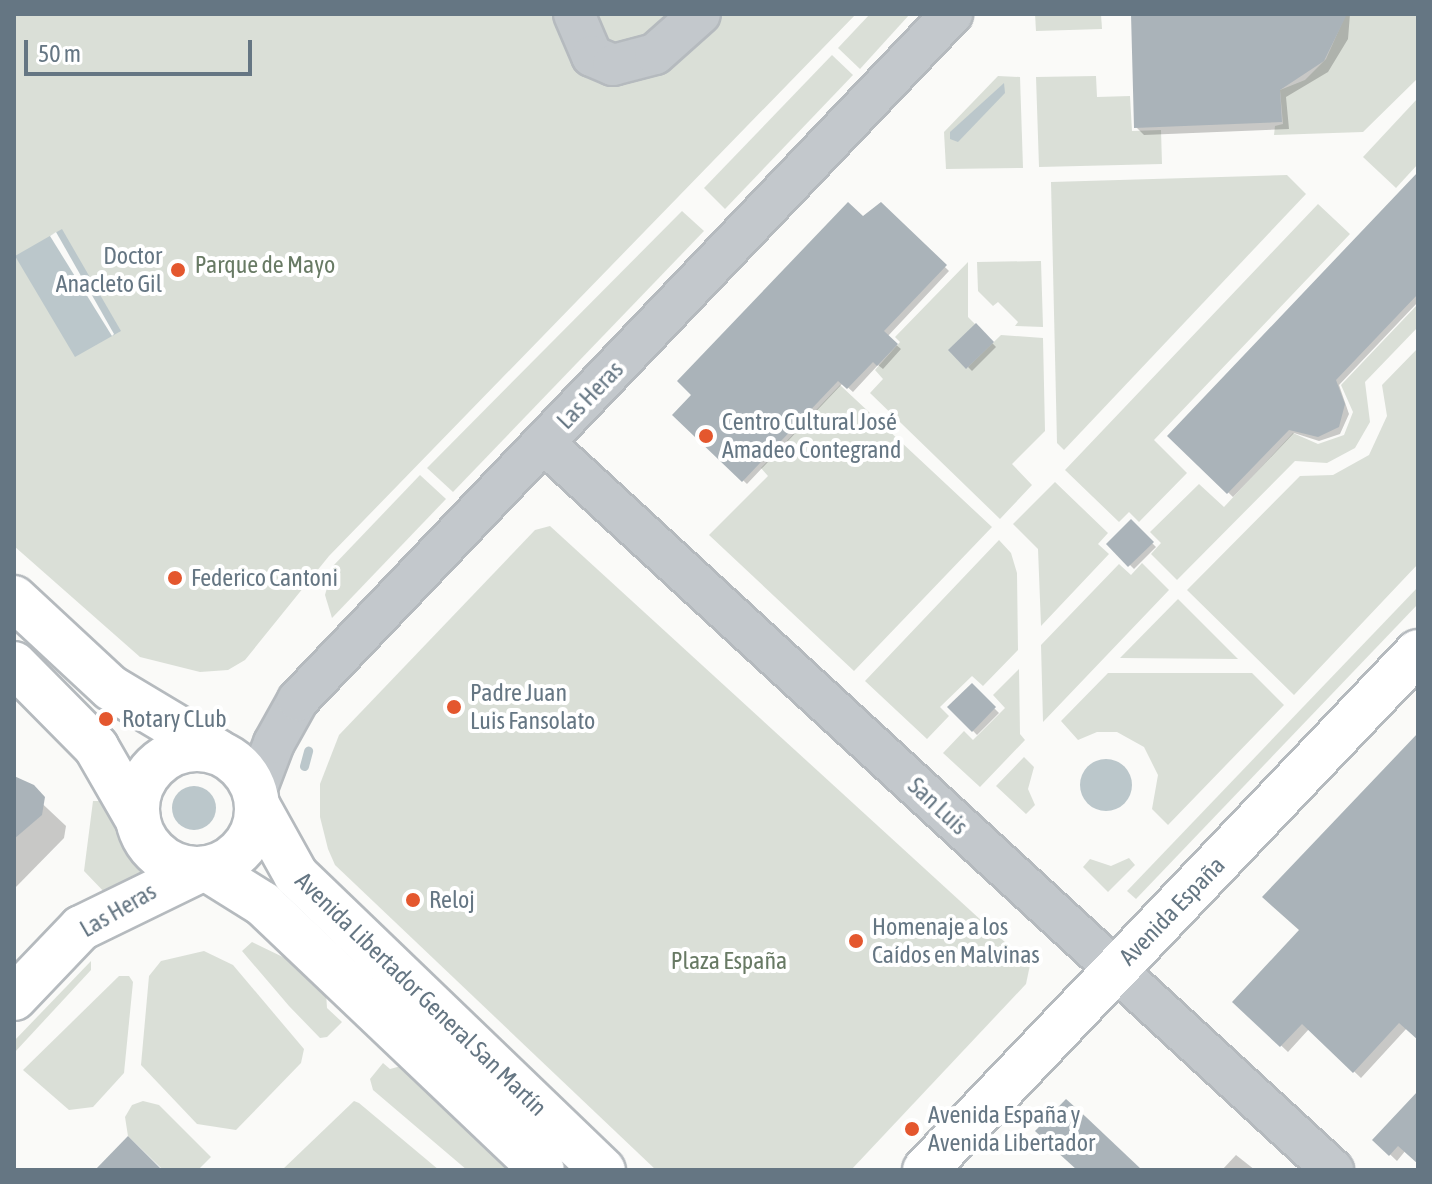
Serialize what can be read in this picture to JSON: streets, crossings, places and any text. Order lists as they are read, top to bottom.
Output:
{
  "streets": {
    "main road": ["Las Heras", "Avenida España", "Avenida Libertador General San Martín"],
    "street": ["San Luis"]
  },
  "crossings": [
    ["Las Heras", "San Luis"],
    ["Las Heras", "Avenida Libertador General San Martín"],
    ["San Luis", "Avenida España"]
  ],
  "parks": ["Parque de Mayo", "Plaza España"],
  "places": [
    "Doctor Anacleto Gil",
    "Centro Cultural José Amadeo Contegrand",
    "Federico Cantoni",
    "Padre Juan Luis Fansolato",
    "Rotary CLub",
    "Reloj",
    "Homenaje a los Caídos en Malvinas",
    "Avenida España y Avenida Libertador"
  ],
  "scale_bar": "50 m"
}
